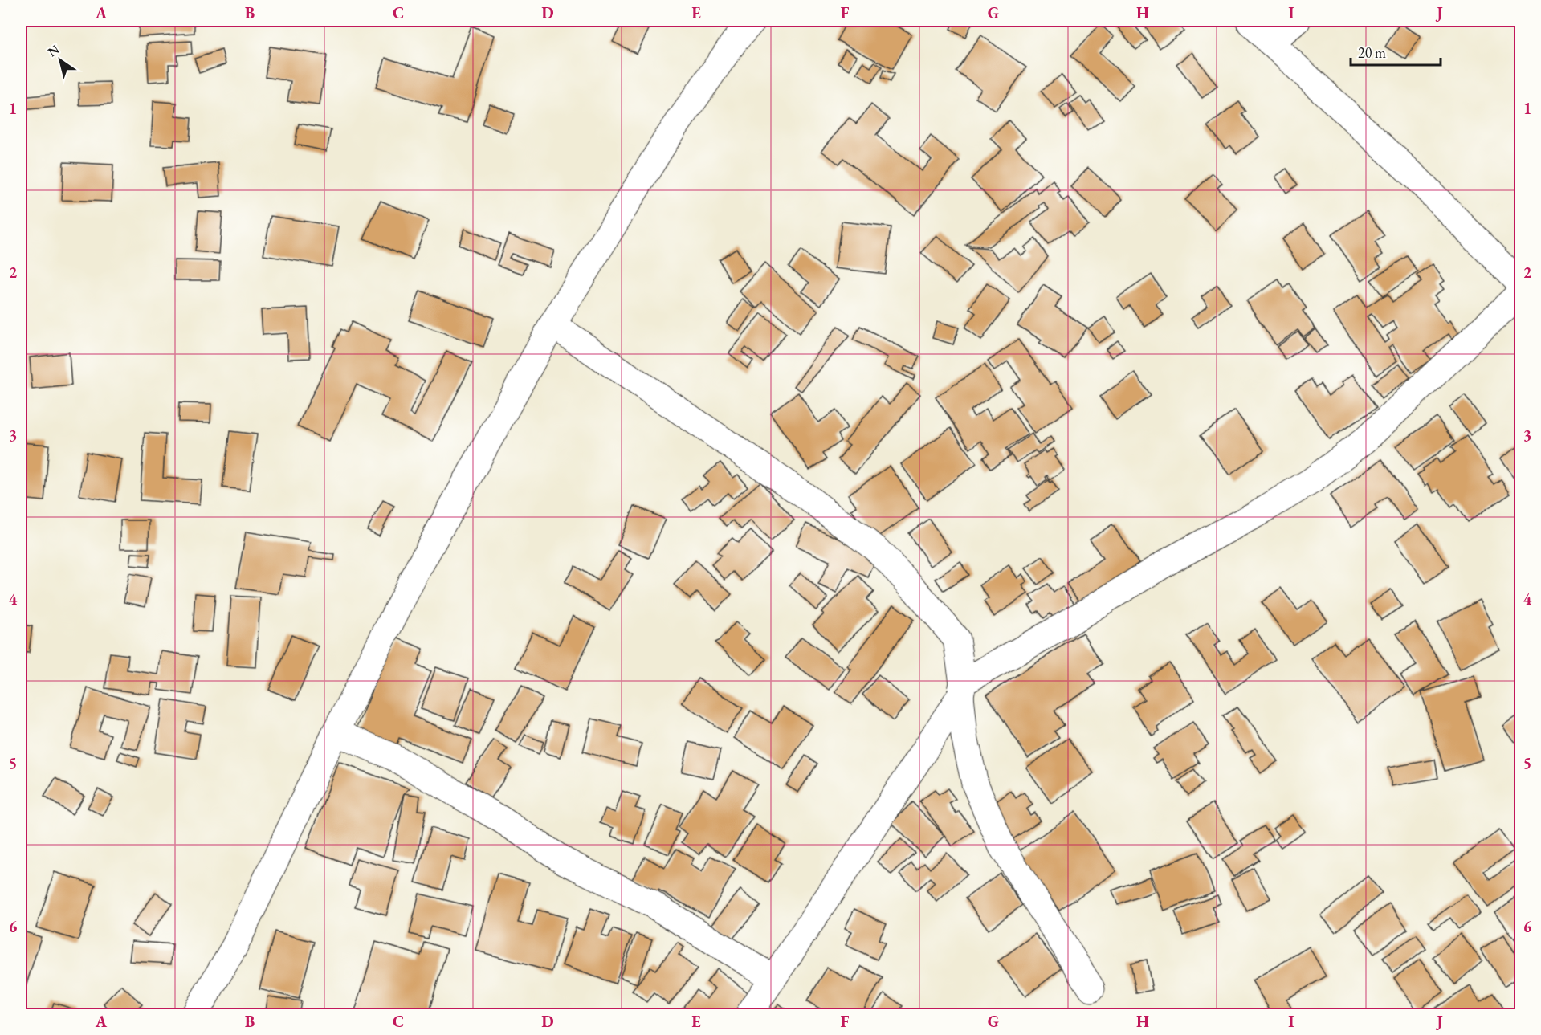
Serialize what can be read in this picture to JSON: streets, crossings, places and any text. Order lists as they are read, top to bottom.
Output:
{
  "scale_bar": "20 m",
  "north": "top left",
  "grid": {
    "columns": [
      "A",
      "B",
      "C",
      "D",
      "E",
      "F",
      "G",
      "H",
      "I",
      "J"
    ],
    "rows": [
      "1",
      "2",
      "3",
      "4",
      "5",
      "6"
    ]
  }
}
